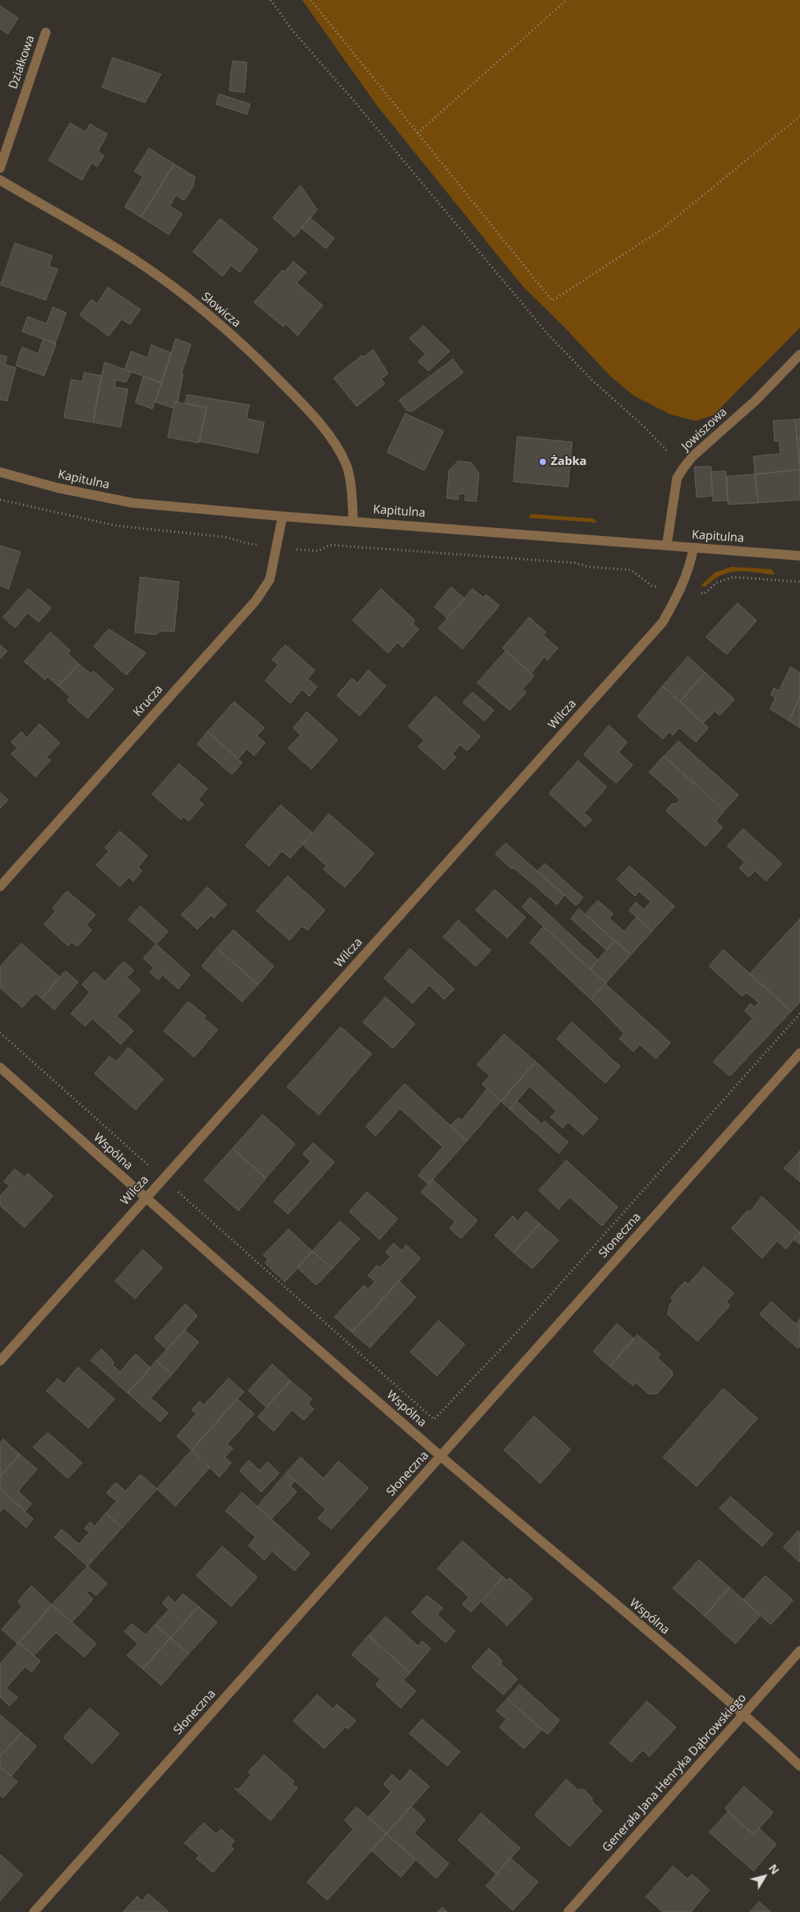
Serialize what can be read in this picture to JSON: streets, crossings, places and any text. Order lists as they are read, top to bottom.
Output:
{
  "streets": {
    "street": [
      "Działkowa",
      "Słowicza",
      "Jowiszowa",
      "Kapitulna",
      "Krucza",
      "Wilcza",
      "Wspólna",
      "Słoneczna",
      "Generała Jana Henryka Dąbrowskiego"
    ]
  },
  "crossings": [
    ["Słowicza", "Kapitulna"],
    ["Jowiszowa", "Kapitulna"],
    ["Kapitulna", "Krucza"],
    ["Kapitulna", "Wilcza"],
    ["Wilcza", "Wspólna"],
    ["Wspólna", "Słoneczna"],
    ["Wspólna", "Generała Jana Henryka Dąbrowskiego"]
  ],
  "places": ["Żabka"],
  "north": "top right"
}
